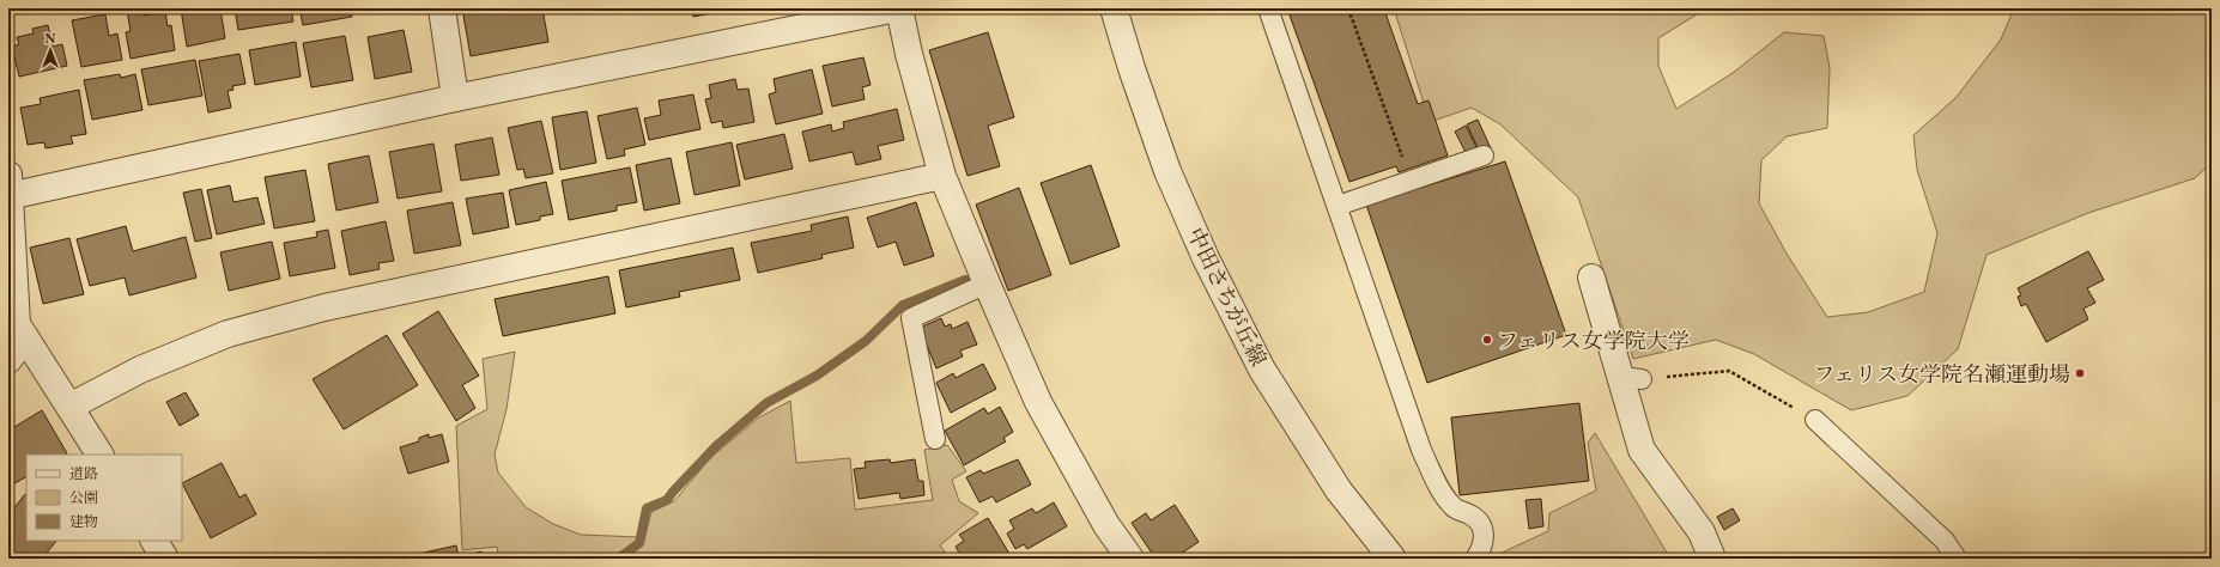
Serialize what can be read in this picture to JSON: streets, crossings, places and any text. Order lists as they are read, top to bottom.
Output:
{
  "streets": {
    "street": ["中田さちが丘線"]
  },
  "places": ["フェリス女学院大学", "フェリス女学院名瀬運動場"],
  "legend": ["道路", "公園", "建物"],
  "north": "top"
}
